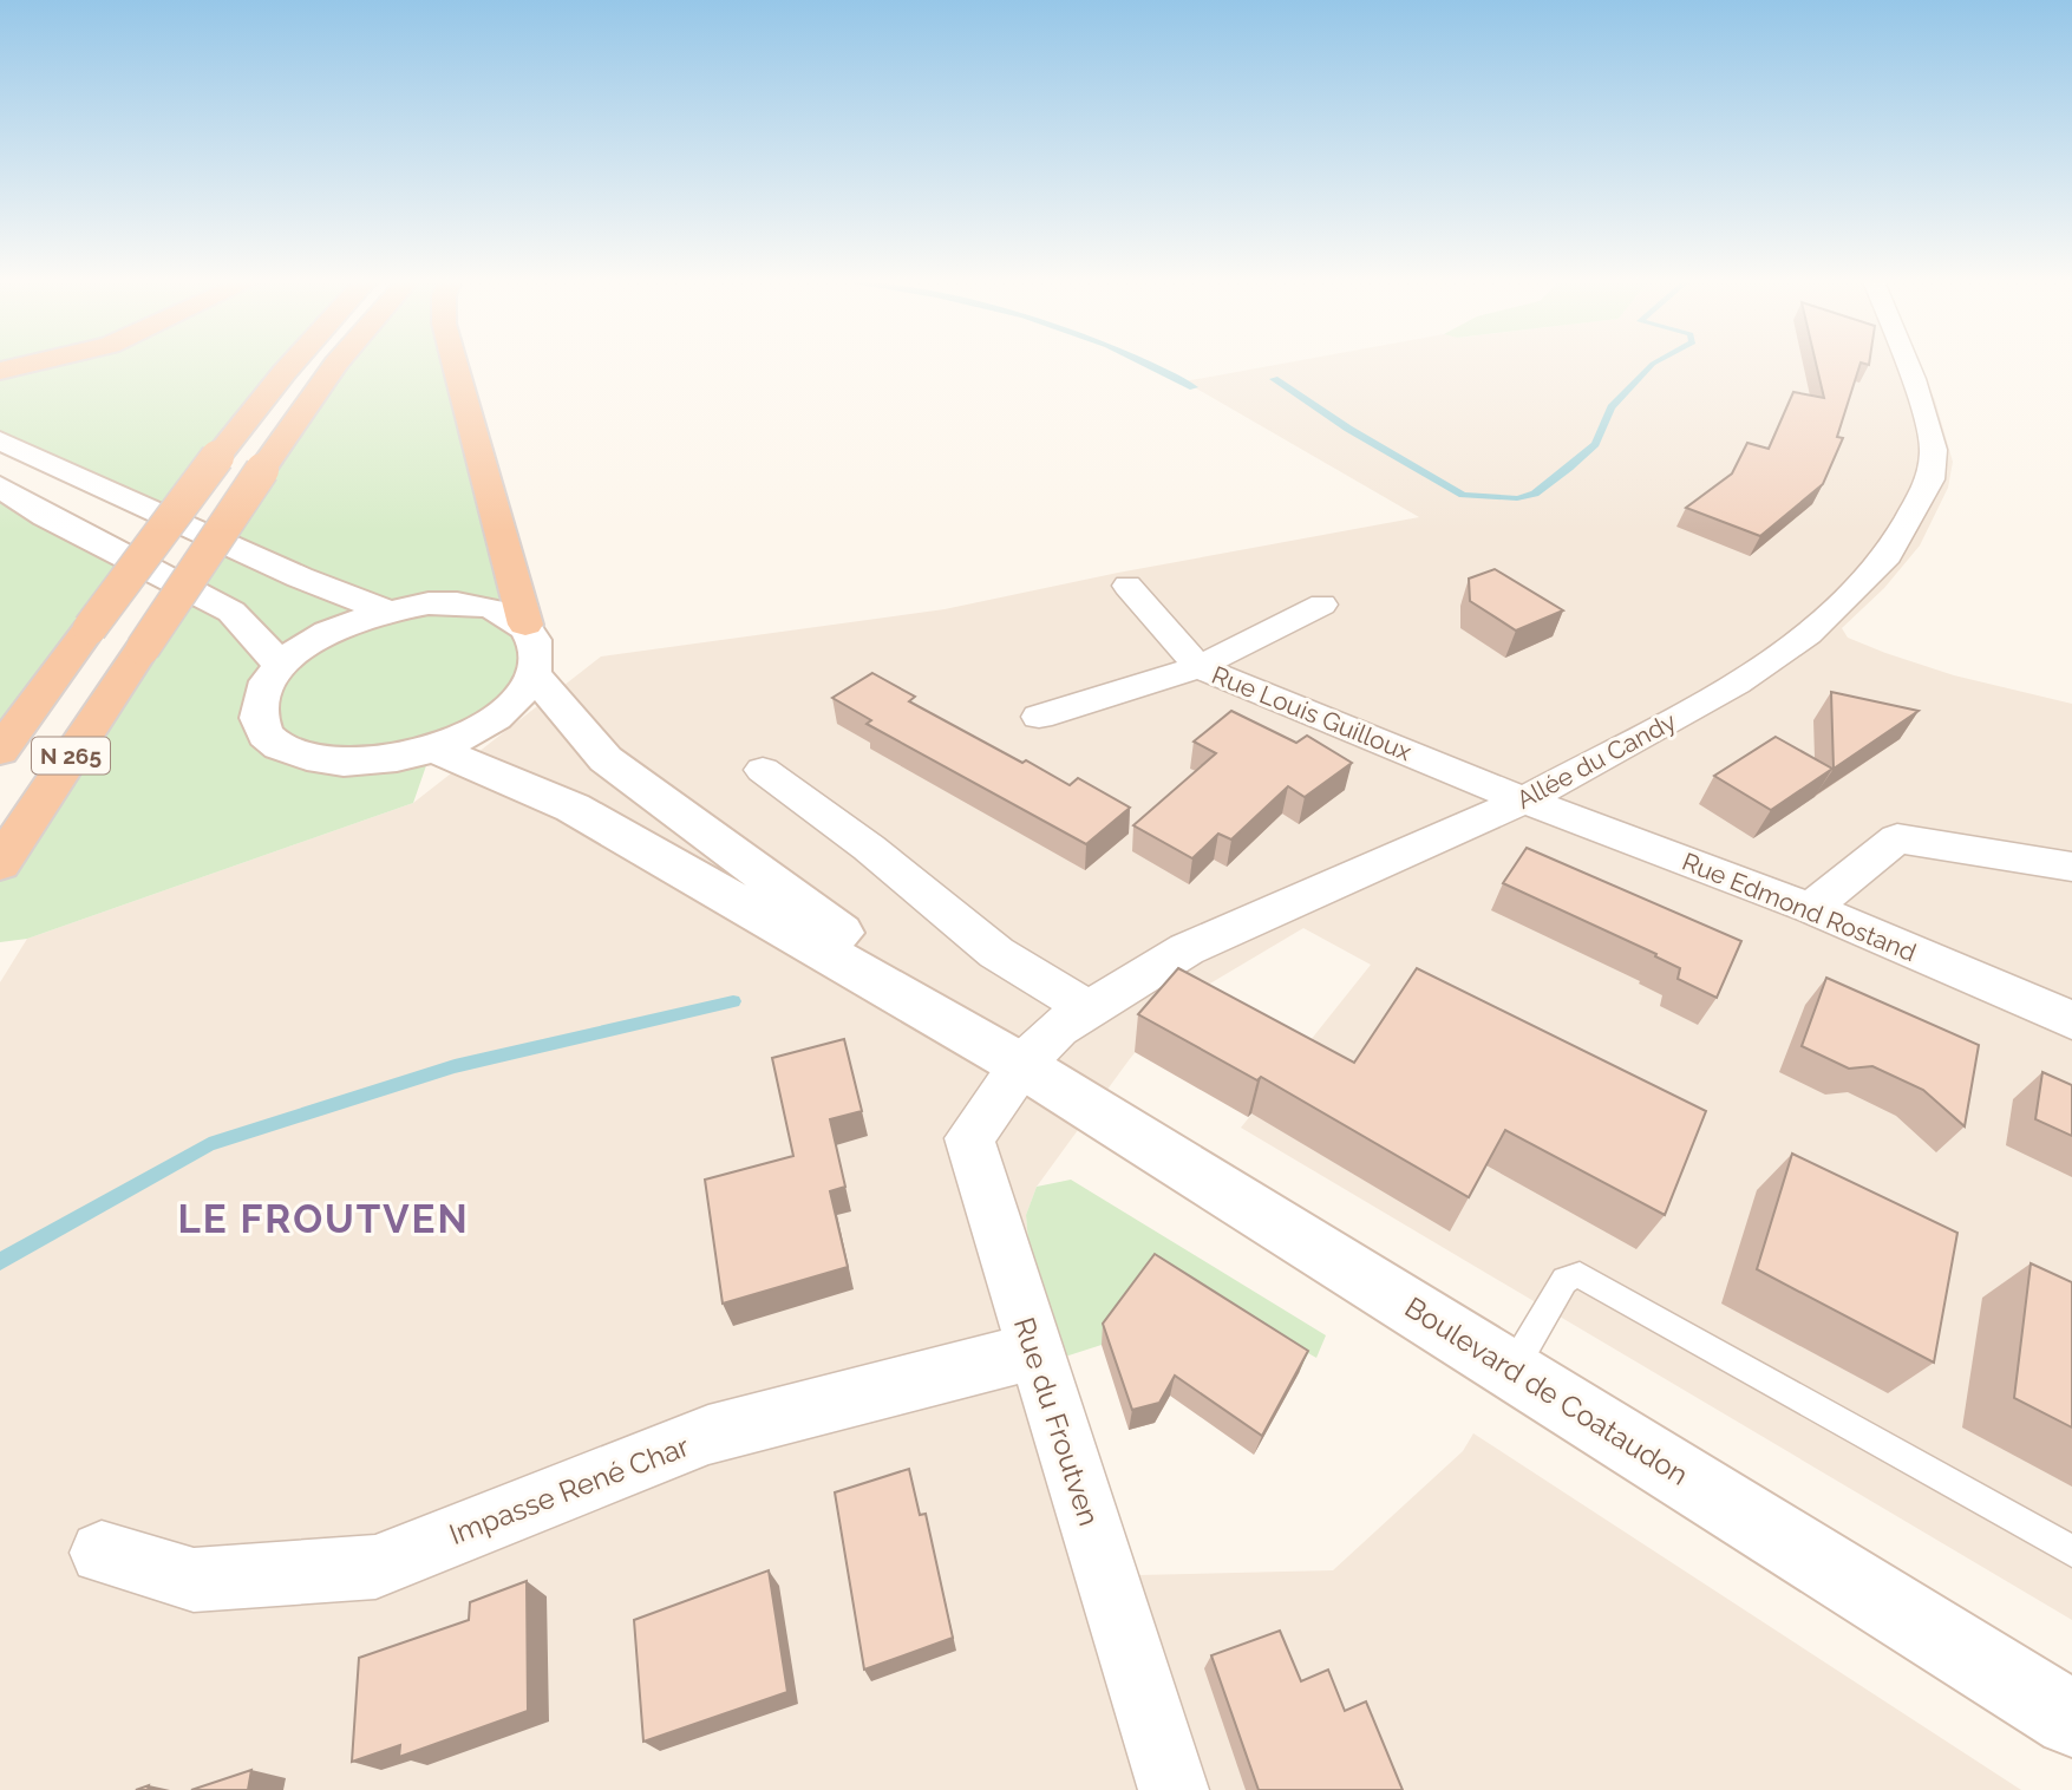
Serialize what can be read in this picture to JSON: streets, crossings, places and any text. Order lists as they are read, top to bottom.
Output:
{
  "streets": {
    "highway": ["N 265"],
    "main road": ["Boulevard de Coataudon"],
    "street": [
      "Rue Louis Guilloux",
      "Allée du Candy",
      "Rue Edmond Rostand",
      "Rue du Froutven",
      "Impasse René Char"
    ]
  },
  "crossings": [
    ["Rue Louis Guilloux", "Allée du Candy"],
    ["Rue Louis Guilloux", "Rue Edmond Rostand"],
    ["Allée du Candy", "Rue Edmond Rostand"],
    ["Allée du Candy", "Boulevard de Coataudon"],
    ["Allée du Candy", "Rue du Froutven"],
    ["Boulevard de Coataudon", "Rue du Froutven"],
    ["Rue du Froutven", "Impasse René Char"]
  ],
  "districts": ["LE FROUTVEN"]
}
